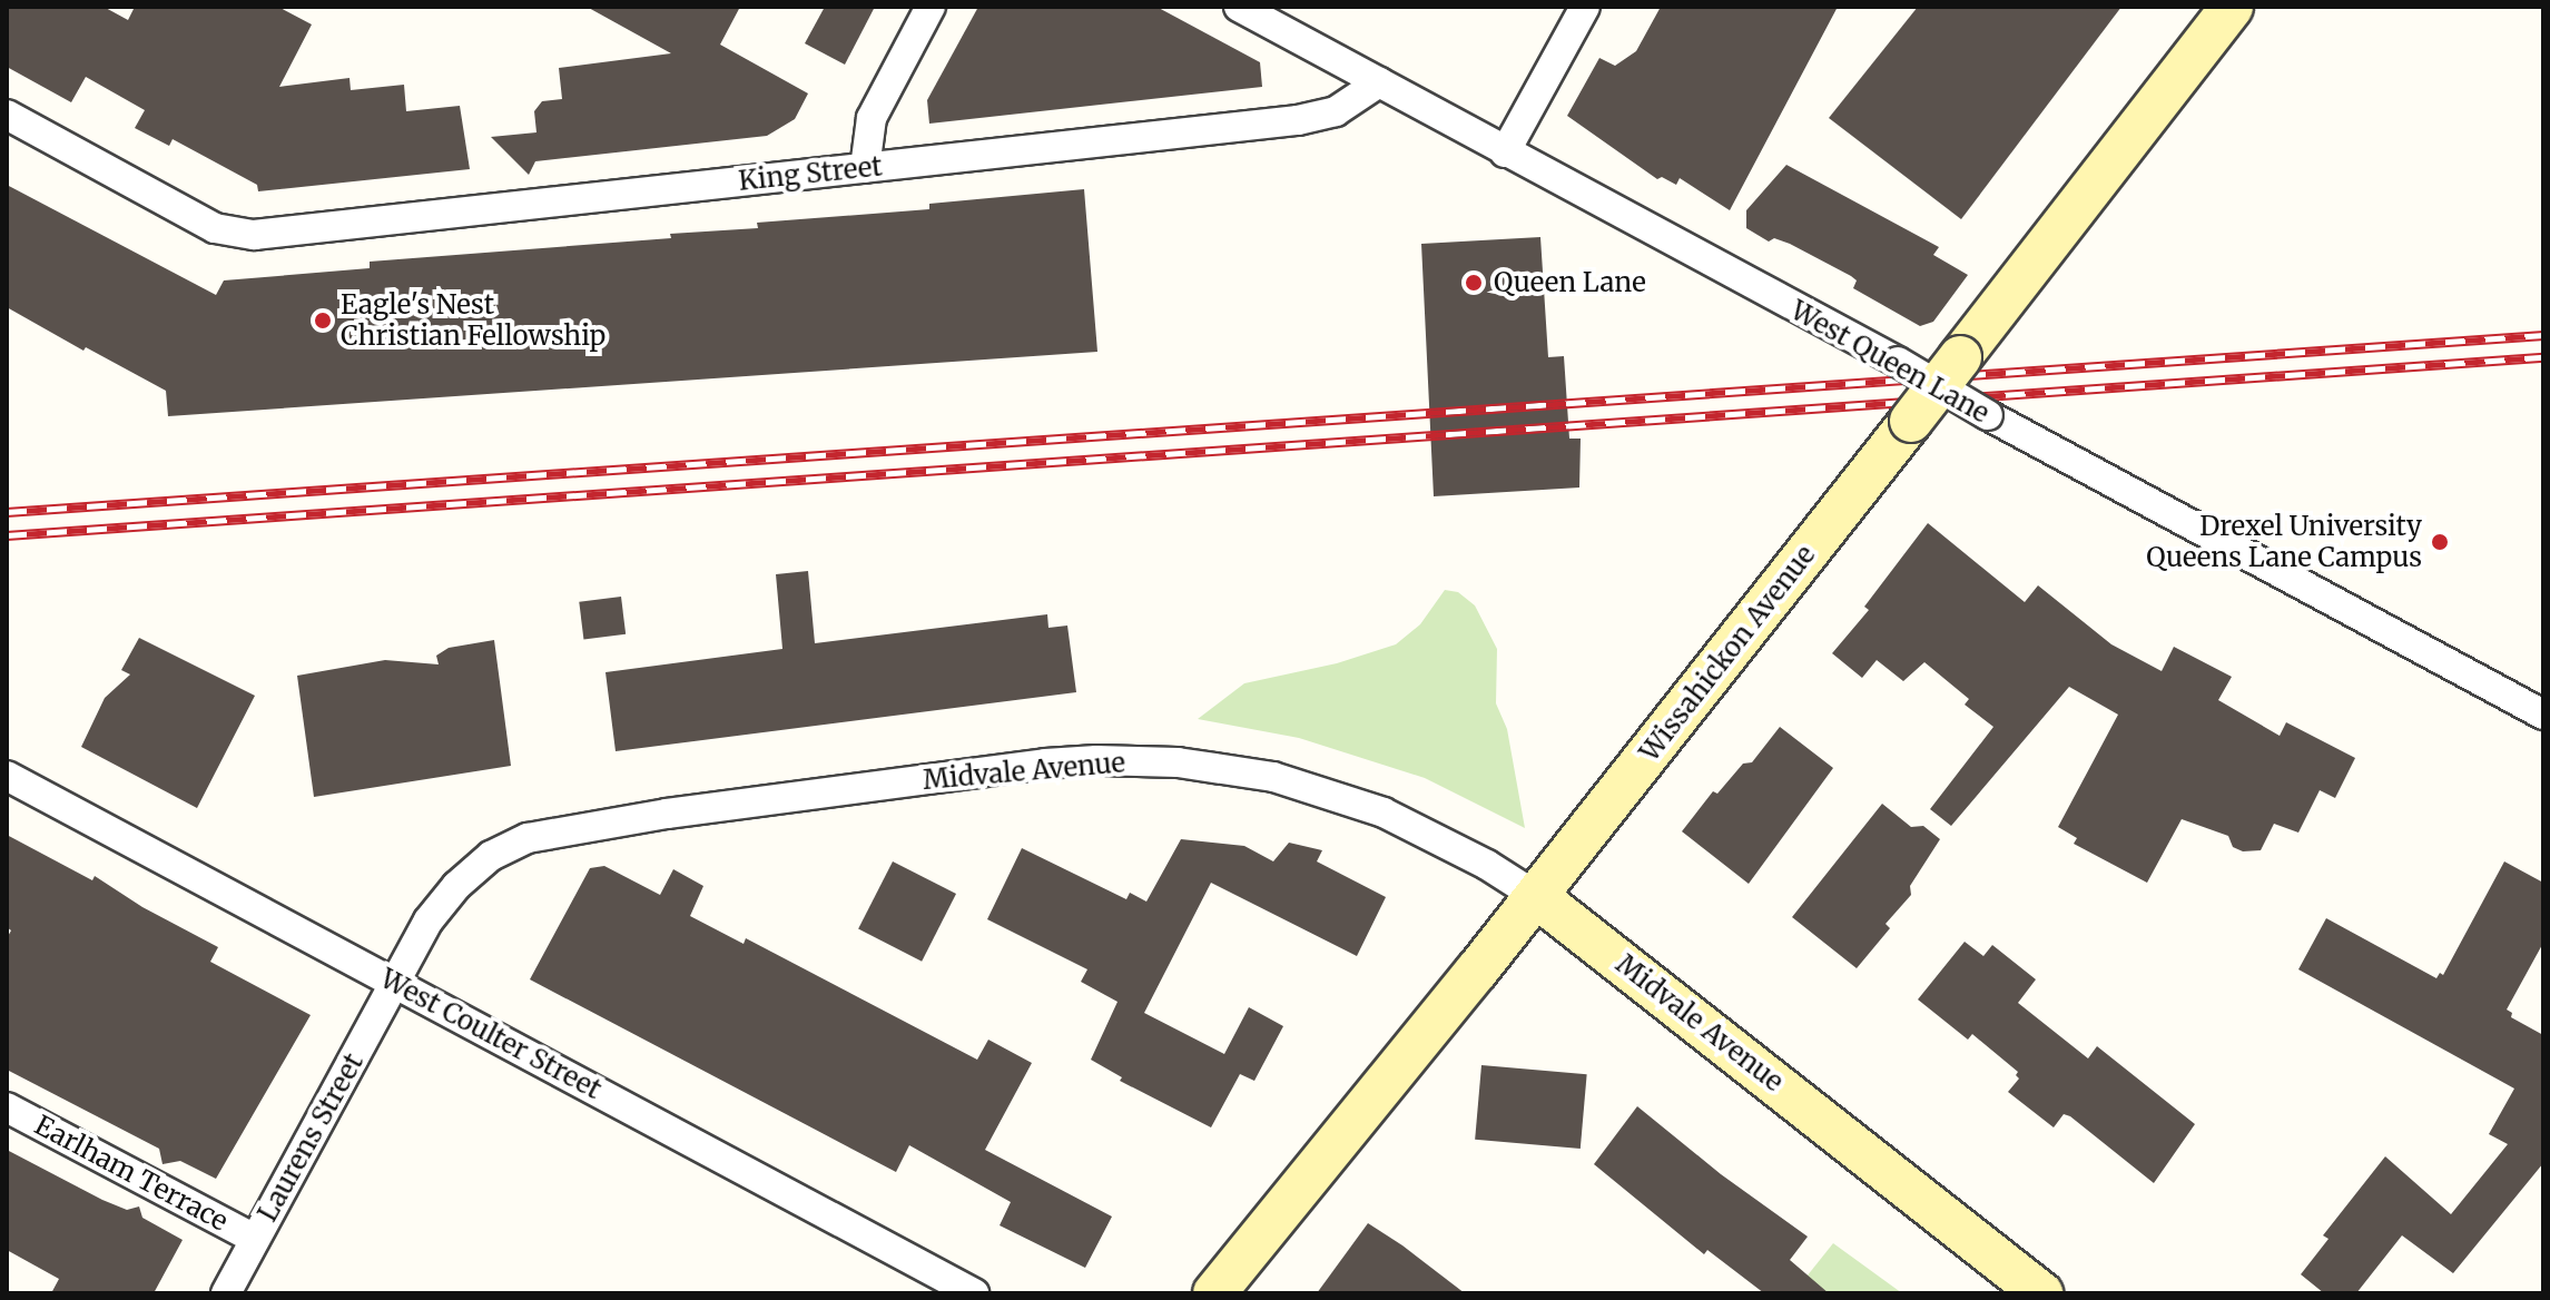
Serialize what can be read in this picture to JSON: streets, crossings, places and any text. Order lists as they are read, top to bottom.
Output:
{
  "streets": {
    "street": [
      "King Street",
      "West Queen Lane",
      "Wissahickon Avenue",
      "Midvale Avenue",
      "West Coulter Street",
      "Laurens Street",
      "Earlham Terrace"
    ]
  },
  "crossings": [
    ["King Street", "West Queen Lane"],
    ["West Queen Lane", "Wissahickon Avenue"],
    ["Wissahickon Avenue", "Midvale Avenue"],
    ["Midvale Avenue", "West Coulter Street"],
    ["Midvale Avenue", "Laurens Street"],
    ["West Coulter Street", "Laurens Street"],
    ["Laurens Street", "Earlham Terrace"]
  ],
  "places": ["Queen Lane", "Eagle's Nest Christian Fellowship", "Drexel University Queens Lane Campus"]
}
